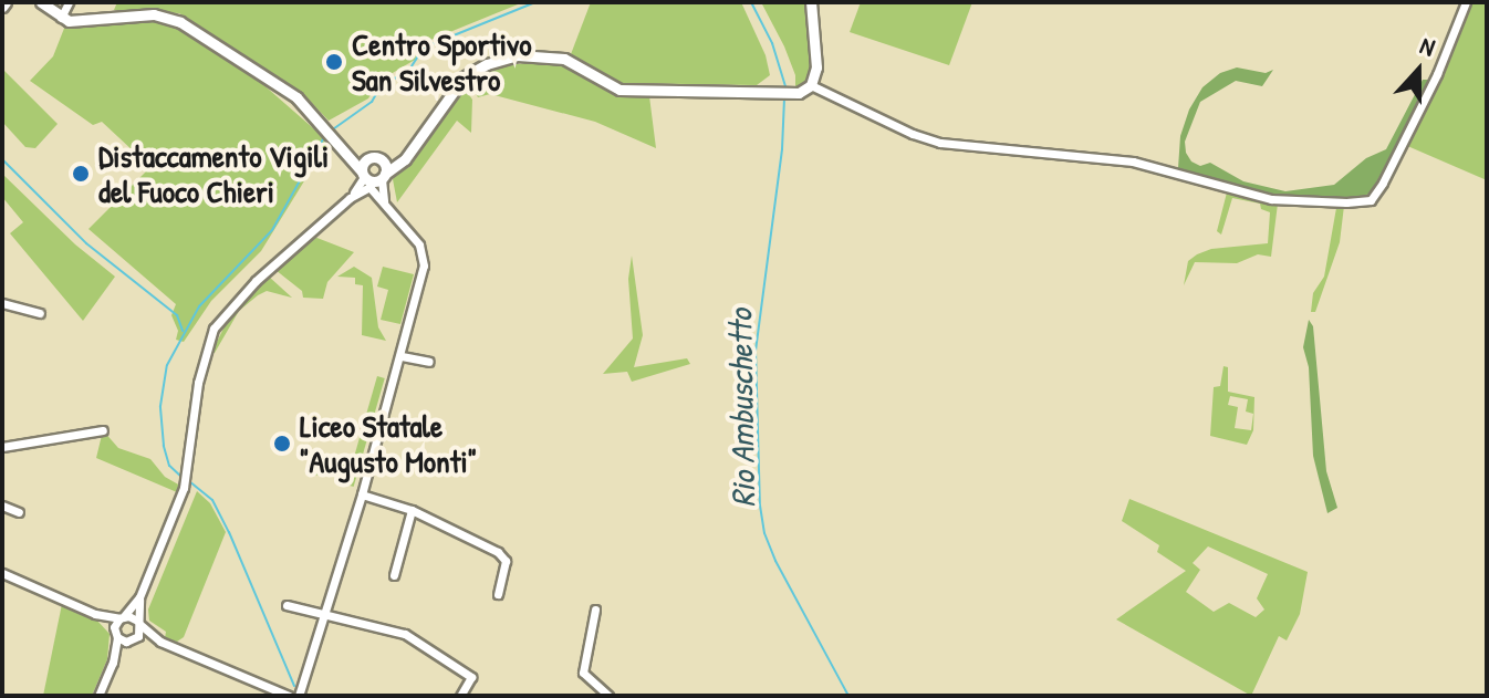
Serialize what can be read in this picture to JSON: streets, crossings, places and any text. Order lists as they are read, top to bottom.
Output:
{
  "water": ["Rio Ambuschetto"],
  "places": ["Centro Sportivo San Silvestro", "Distaccamento Vigili del Fuoco Chieri", "Liceo Statale \"Augusto Monti\""],
  "north": "top"
}
